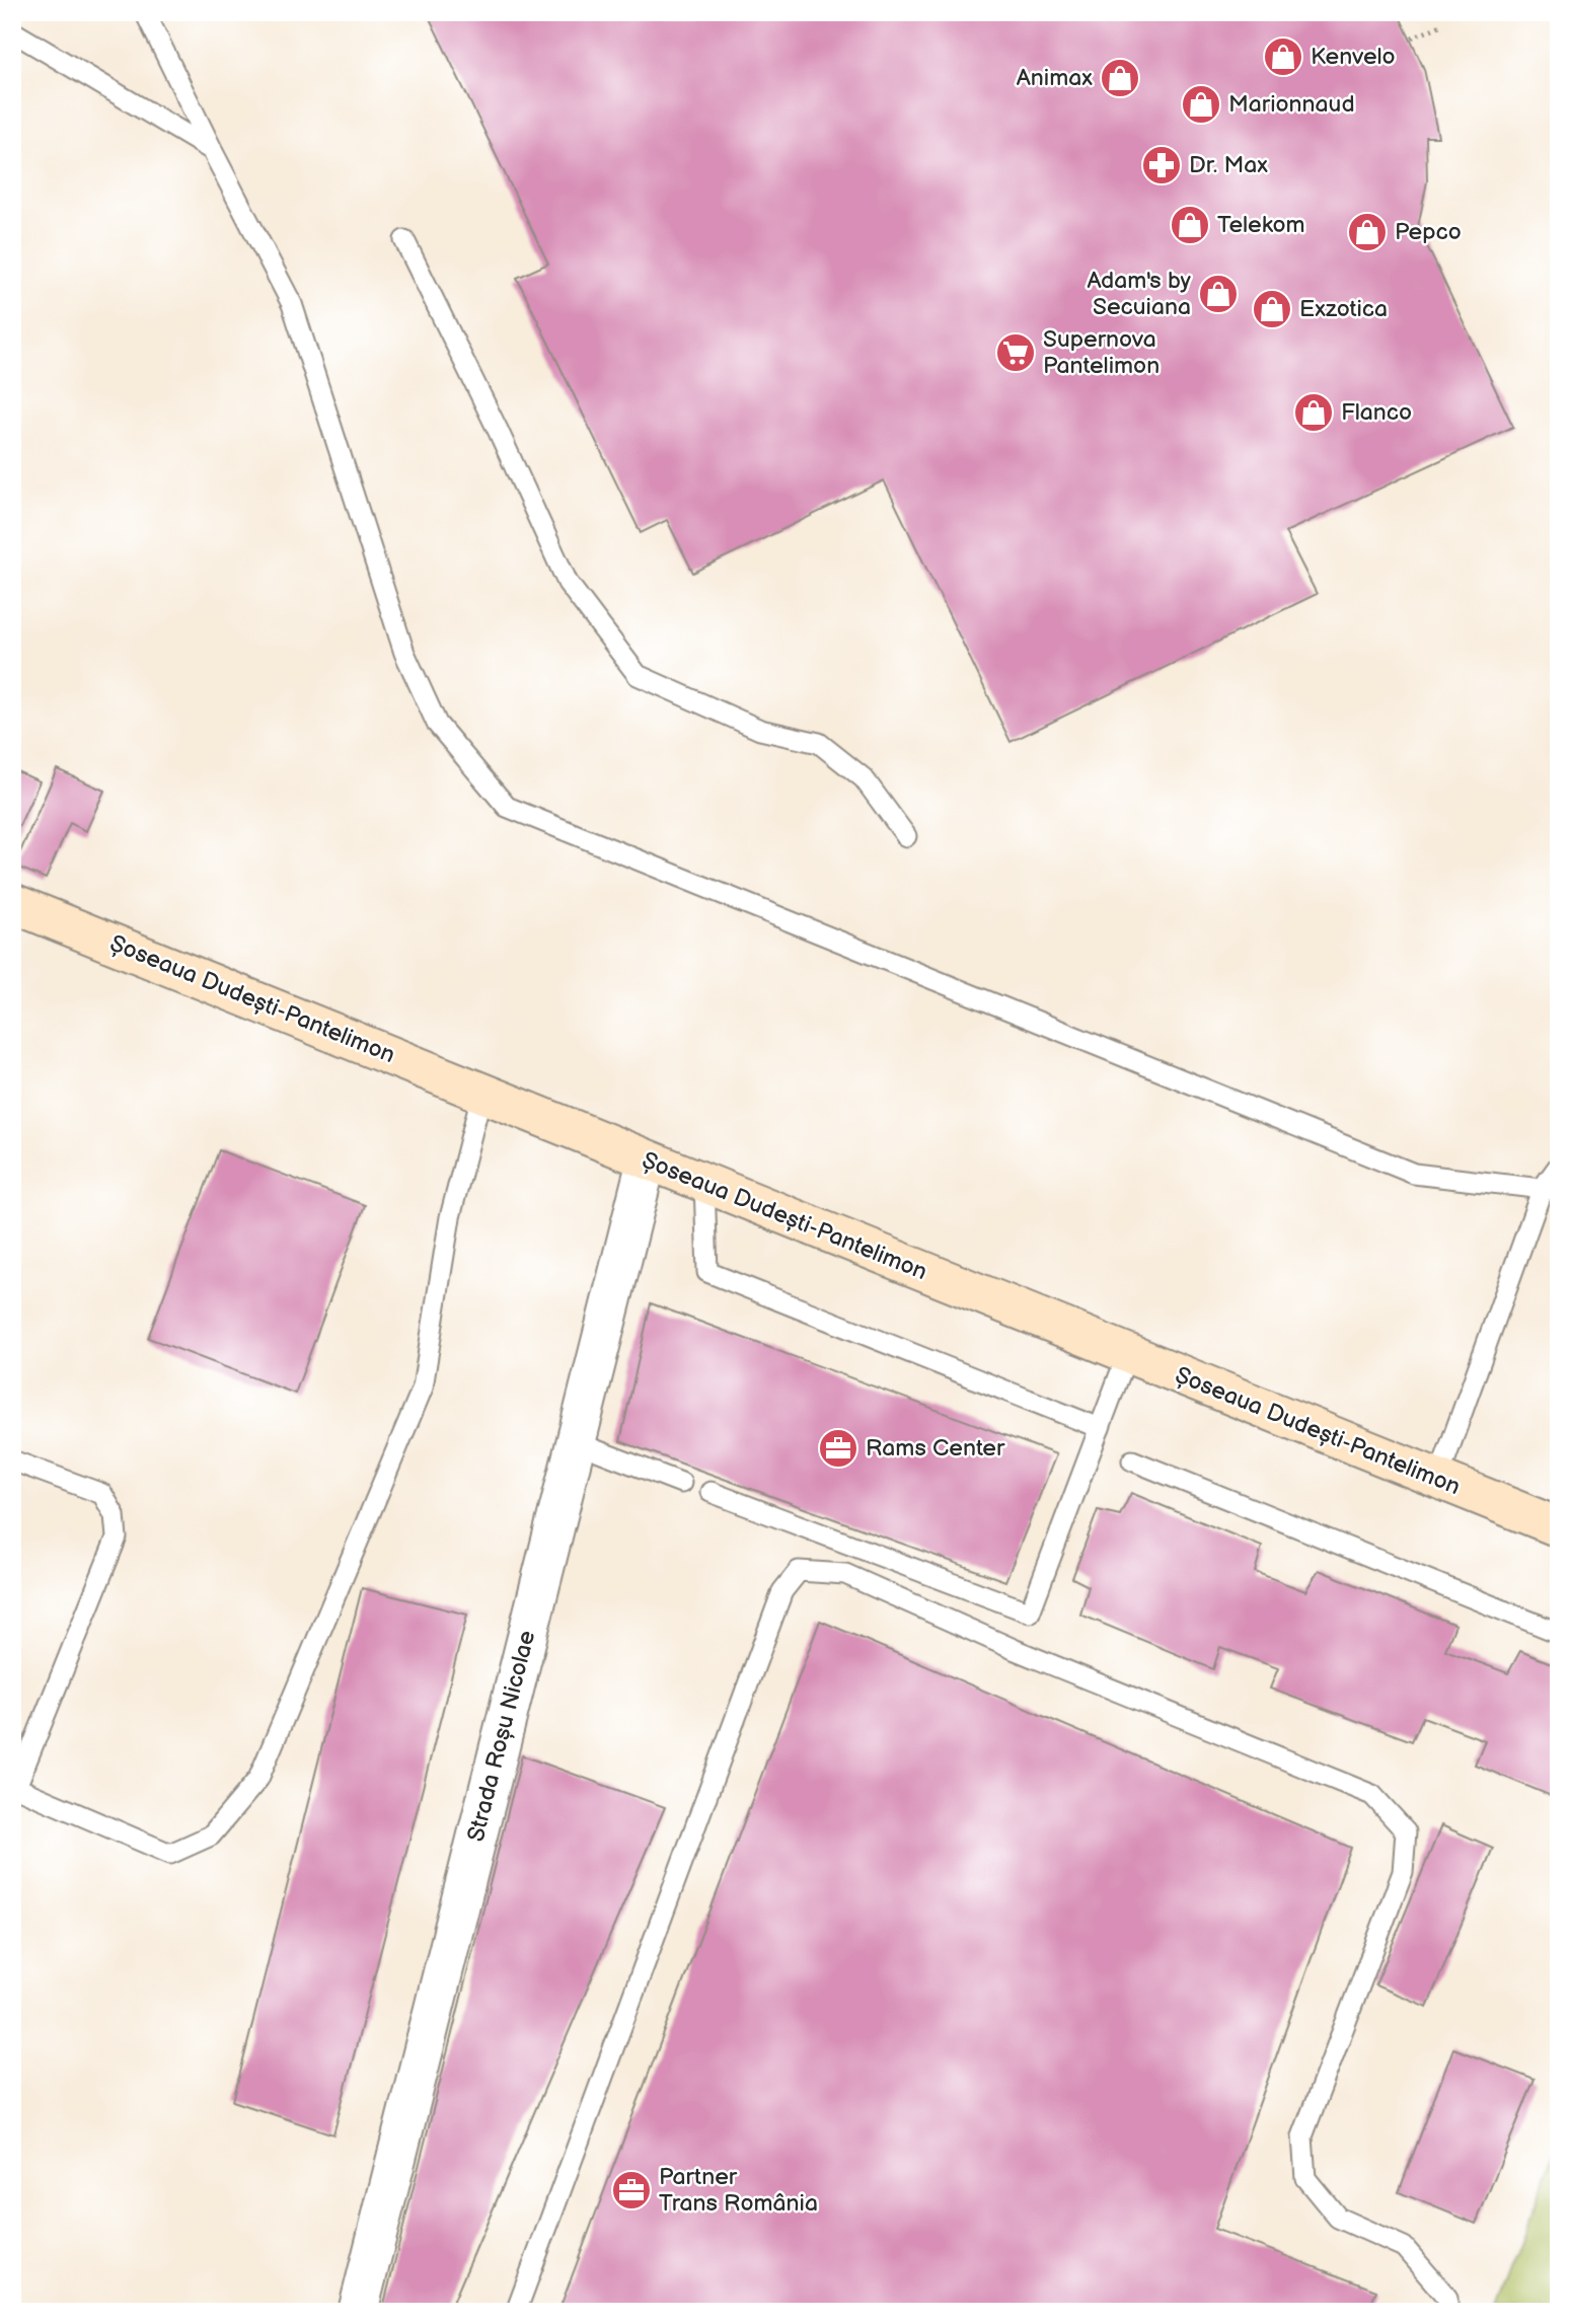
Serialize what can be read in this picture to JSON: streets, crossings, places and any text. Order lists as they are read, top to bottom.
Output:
{
  "streets": {
    "street": ["Șoseaua Dudești-Pantelimon", "Strada Roșu Nicolae"]
  },
  "crossings": [
    ["Șoseaua Dudești-Pantelimon", "Strada Roșu Nicolae"]
  ],
  "places": {
    "shop": [
      "Kenvelo",
      "Animax",
      "Marionnaud",
      "Telekom",
      "Pepco",
      "Adam's by Secuiana",
      "Exzotica",
      "Flanco"
    ],
    "pharmacy": ["Dr. Max"],
    "supermarket": ["Supernova Pantelimon"],
    "office": ["Rams Center", "Partner Trans România"]
  }
}
